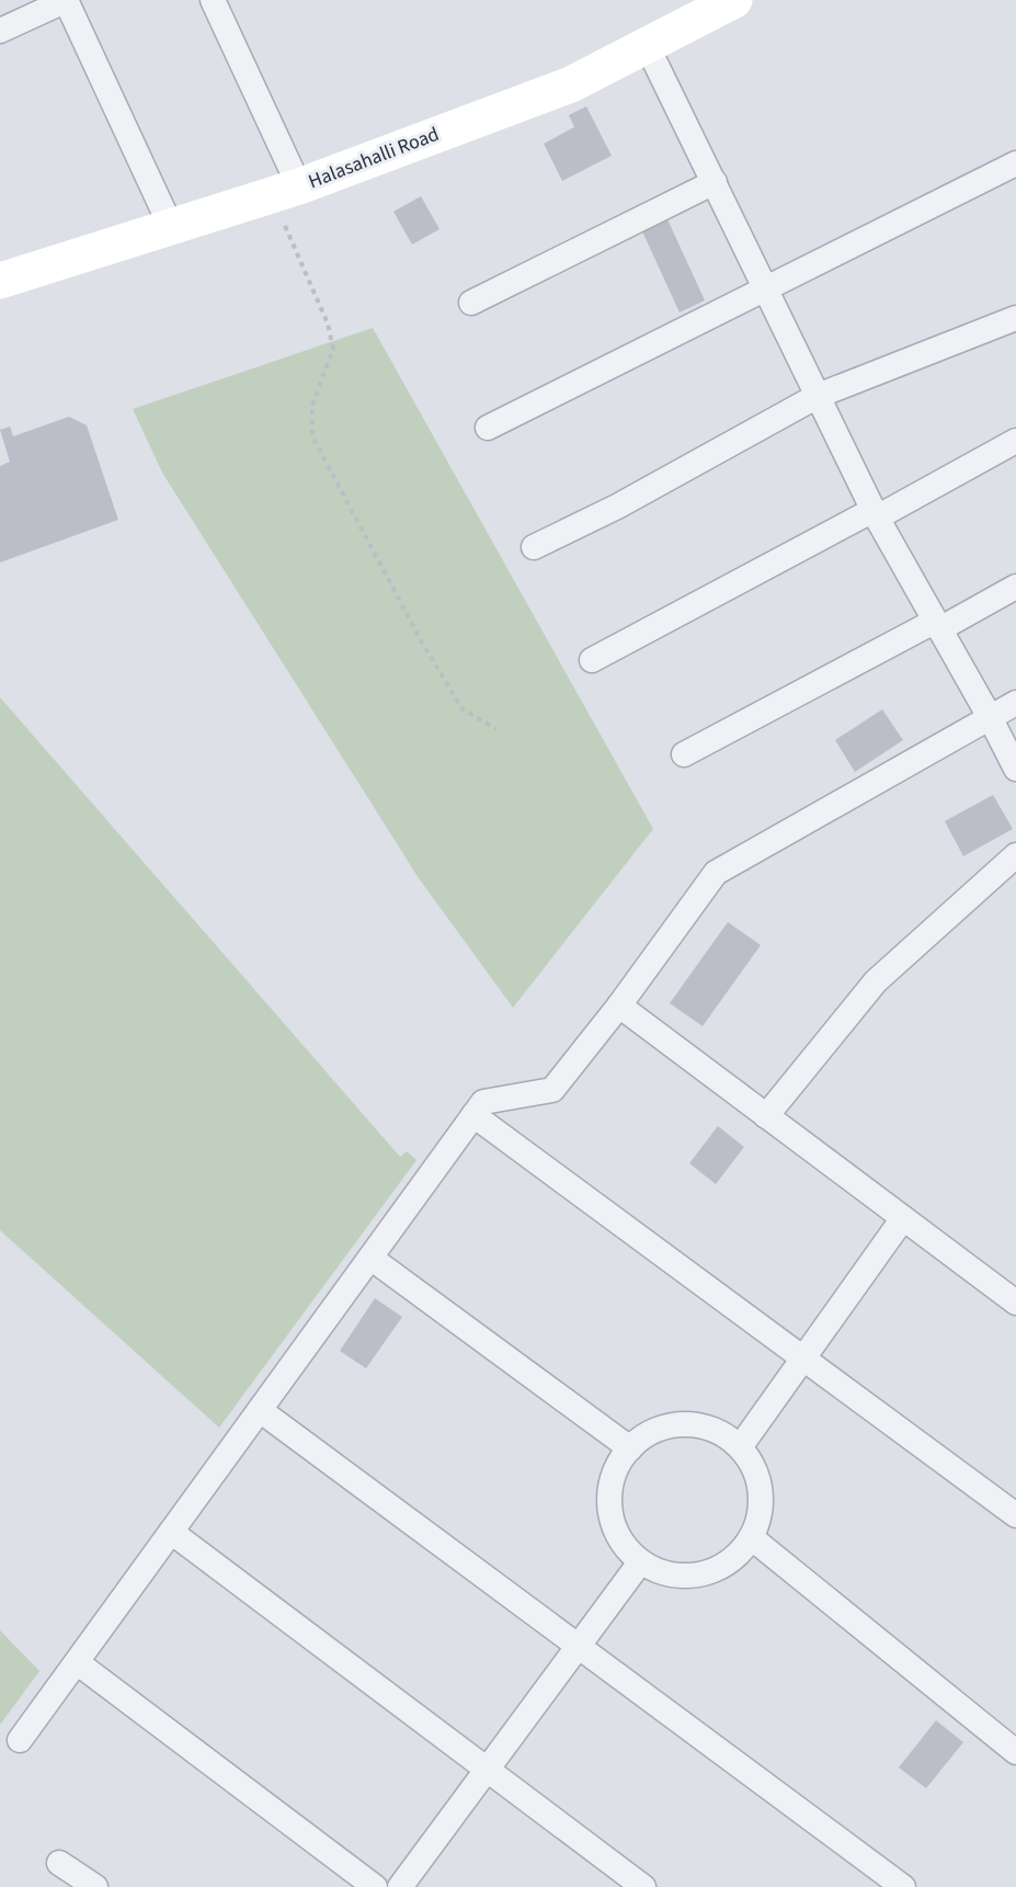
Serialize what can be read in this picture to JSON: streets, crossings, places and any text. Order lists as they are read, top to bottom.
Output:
{
  "streets": {
    "main road": ["Halasahalli Road"]
  }
}
